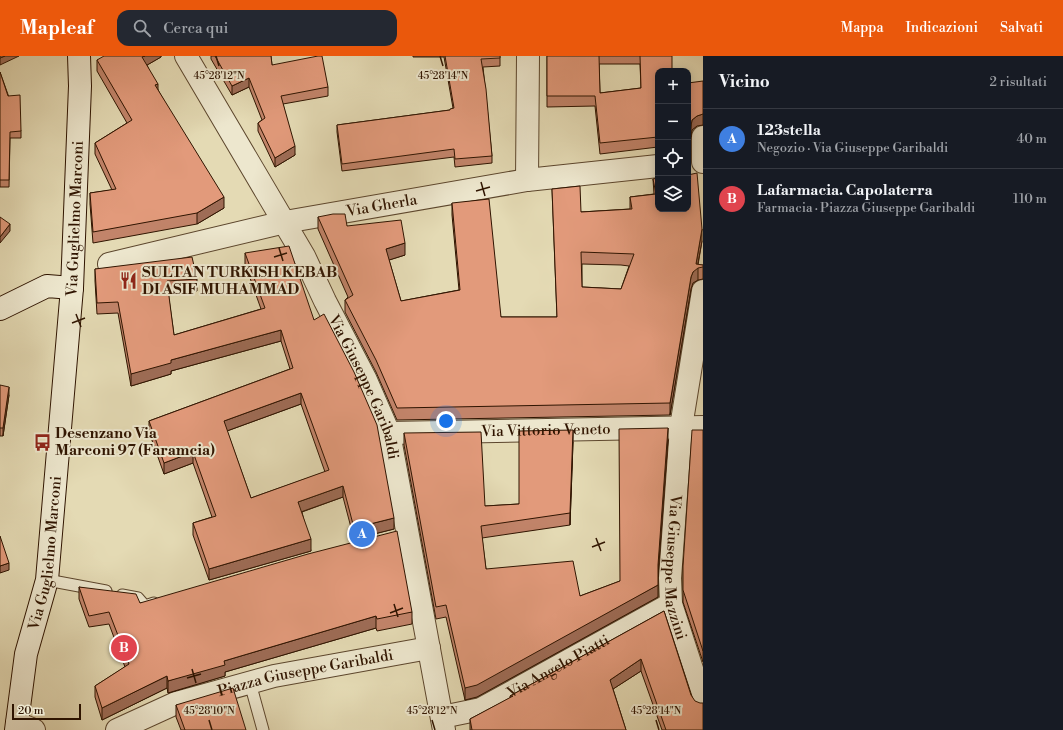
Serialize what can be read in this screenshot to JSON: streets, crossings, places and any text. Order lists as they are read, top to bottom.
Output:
{
  "streets": {
    "street": [
      "Via Gherla",
      "Via Guglielmo Marconi",
      "Via Giuseppe Garibaldi",
      "Via Vittorio Veneto",
      "Via Giuseppe Mazzini",
      "Via Angelo Piatti",
      "Piazza Giuseppe Garibaldi"
    ]
  },
  "crossings": [
    ["Via Gherla", "Via Giuseppe Garibaldi"],
    ["Via Giuseppe Garibaldi", "Via Vittorio Veneto"],
    ["Via Giuseppe Garibaldi", "Via Angelo Piatti"],
    ["Via Giuseppe Garibaldi", "Piazza Giuseppe Garibaldi"],
    ["Via Vittorio Veneto", "Via Giuseppe Mazzini"],
    ["Via Giuseppe Mazzini", "Via Angelo Piatti"]
  ],
  "places": {
    "restaurant": ["SULTAN TURKISH KEBAB DI ASIF MUHAMMAD"],
    "bus stop": ["Desenzano Via Marconi 97 (Faramcia)"]
  },
  "scale_bar": "20 m",
  "page": {
    "header": "Mapleaf",
    "search": "Cerca qui",
    "nav": ["Mappa", "Indicazioni", "Salvati"],
    "heading": ["Vicino", "2 risultati"],
    "map_buttons": ["+", "−"],
    "list": [
      {
        "mark": "A",
        "name": "123stella",
        "note": "Negozio · Via Giuseppe Garibaldi",
        "value": "40 m"
      },
      {
        "mark": "B",
        "name": "Lafarmacia. Capolaterra",
        "note": "Farmacia · Piazza Giuseppe Garibaldi",
        "value": "110 m"
      }
    ],
    "pins": ["A", "B"],
    "scale": "20 m"
  },
  "coordinates": ["45°28'12\"N", "45°28'14\"N", "45°28'10\"N"]
}
